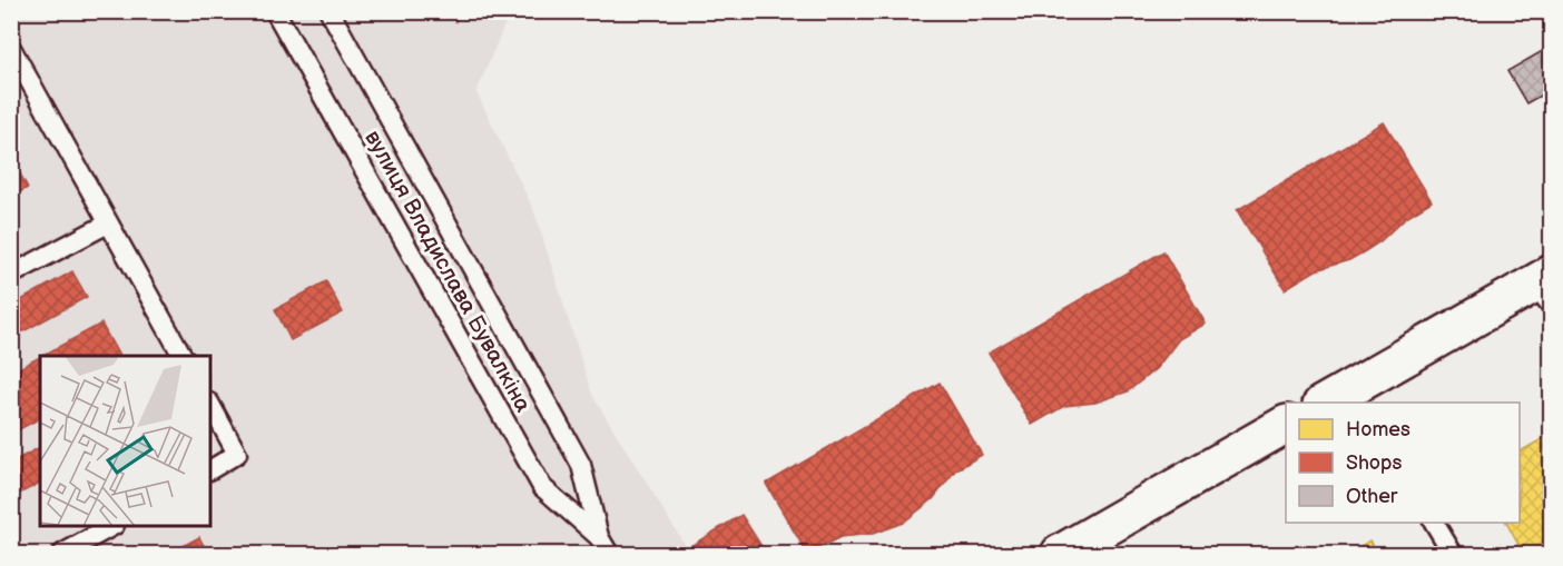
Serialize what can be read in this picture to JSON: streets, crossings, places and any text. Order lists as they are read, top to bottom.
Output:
{
  "streets": {
    "lane": ["вулиця Владислава Бувалкіна"]
  },
  "legend": ["Homes", "Shops", "Other"]
}
